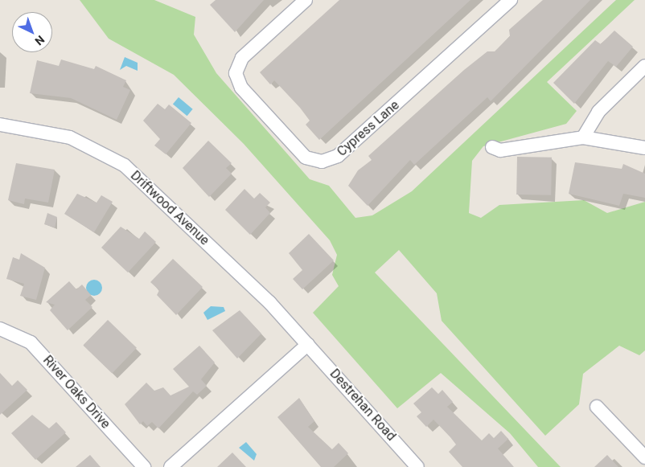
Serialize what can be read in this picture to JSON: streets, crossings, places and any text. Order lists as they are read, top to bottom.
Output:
{
  "streets": {
    "street": [
      "Cypress Lane",
      "Driftwood Avenue",
      "River Oaks Drive",
      "Destrehan Road"
    ]
  },
  "crossings": [
    ["Driftwood Avenue", "Destrehan Road"]
  ],
  "north": "bottom right"
}
